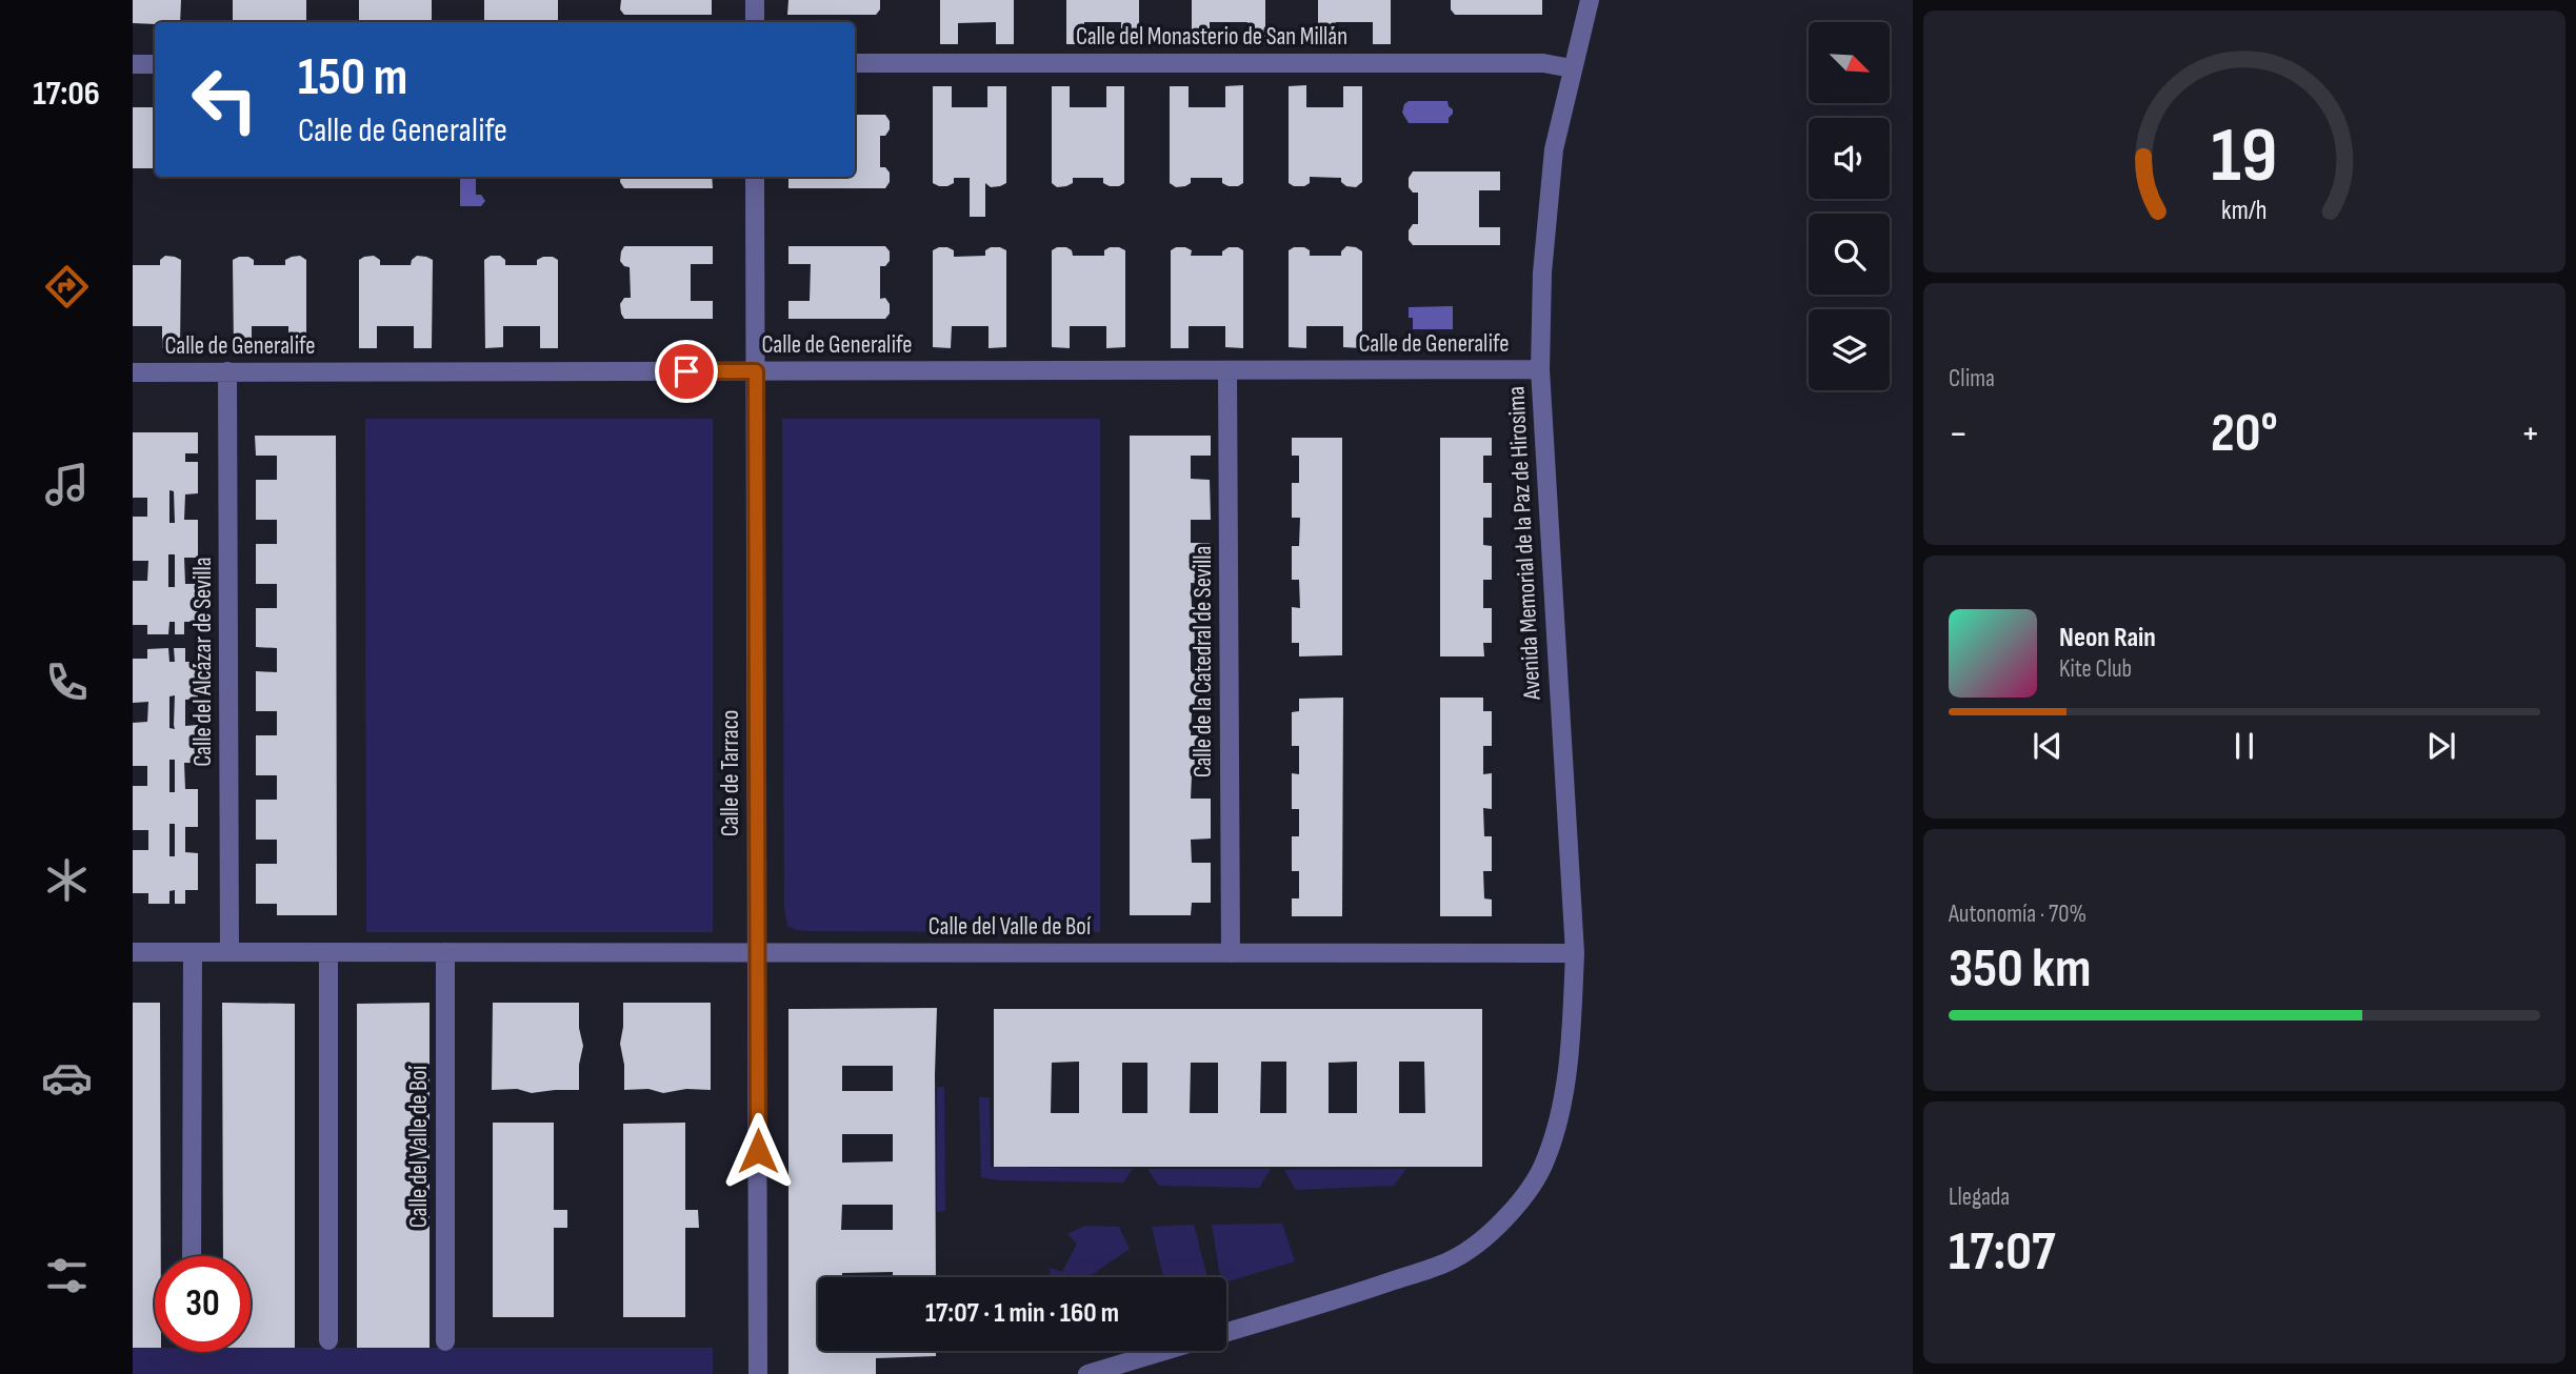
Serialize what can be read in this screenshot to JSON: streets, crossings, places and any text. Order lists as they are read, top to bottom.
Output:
{
  "streets": {
    "street": [
      "Calle del Monasterio de San Millán",
      "Calle de Generalife",
      "Avenida Memorial de la Paz de Hirosima",
      "Calle del Alcázar de Sevilla",
      "Calle de la Catedral de Sevilla",
      "Calle de Tarraco",
      "Calle del Valle de Boí"
    ]
  },
  "crossings": [
    ["Calle del Monasterio de San Millán", "Avenida Memorial de la Paz de Hirosima"],
    ["Calle de Generalife", "Avenida Memorial de la Paz de Hirosima"],
    ["Calle de Generalife", "Calle del Alcázar de Sevilla"],
    ["Calle de Generalife", "Calle de la Catedral de Sevilla"],
    ["Calle de Generalife", "Calle de Tarraco"],
    ["Avenida Memorial de la Paz de Hirosima", "Calle del Valle de Boí"],
    ["Calle del Alcázar de Sevilla", "Calle del Valle de Boí"],
    ["Calle de la Catedral de Sevilla", "Calle del Valle de Boí"],
    ["Calle de Tarraco", "Calle del Valle de Boí"]
  ],
  "north": "bottom right",
  "page": {
    "tabs": "17:06",
    "turn": ["150 m", "Calle de Generalife"],
    "tile": [
      "Clima",
      ["Autonomía · 70%", "350 km"],
      ["Llegada", "17:07"]
    ],
    "heat": ["−", "20°", "+"],
    "song": ["Neon Rain", "Kite Club"],
    "limit": "30",
    "trip": "17:07 · 1 min · 160 m",
    "gauge": ["19", "km/h"]
  }
}
